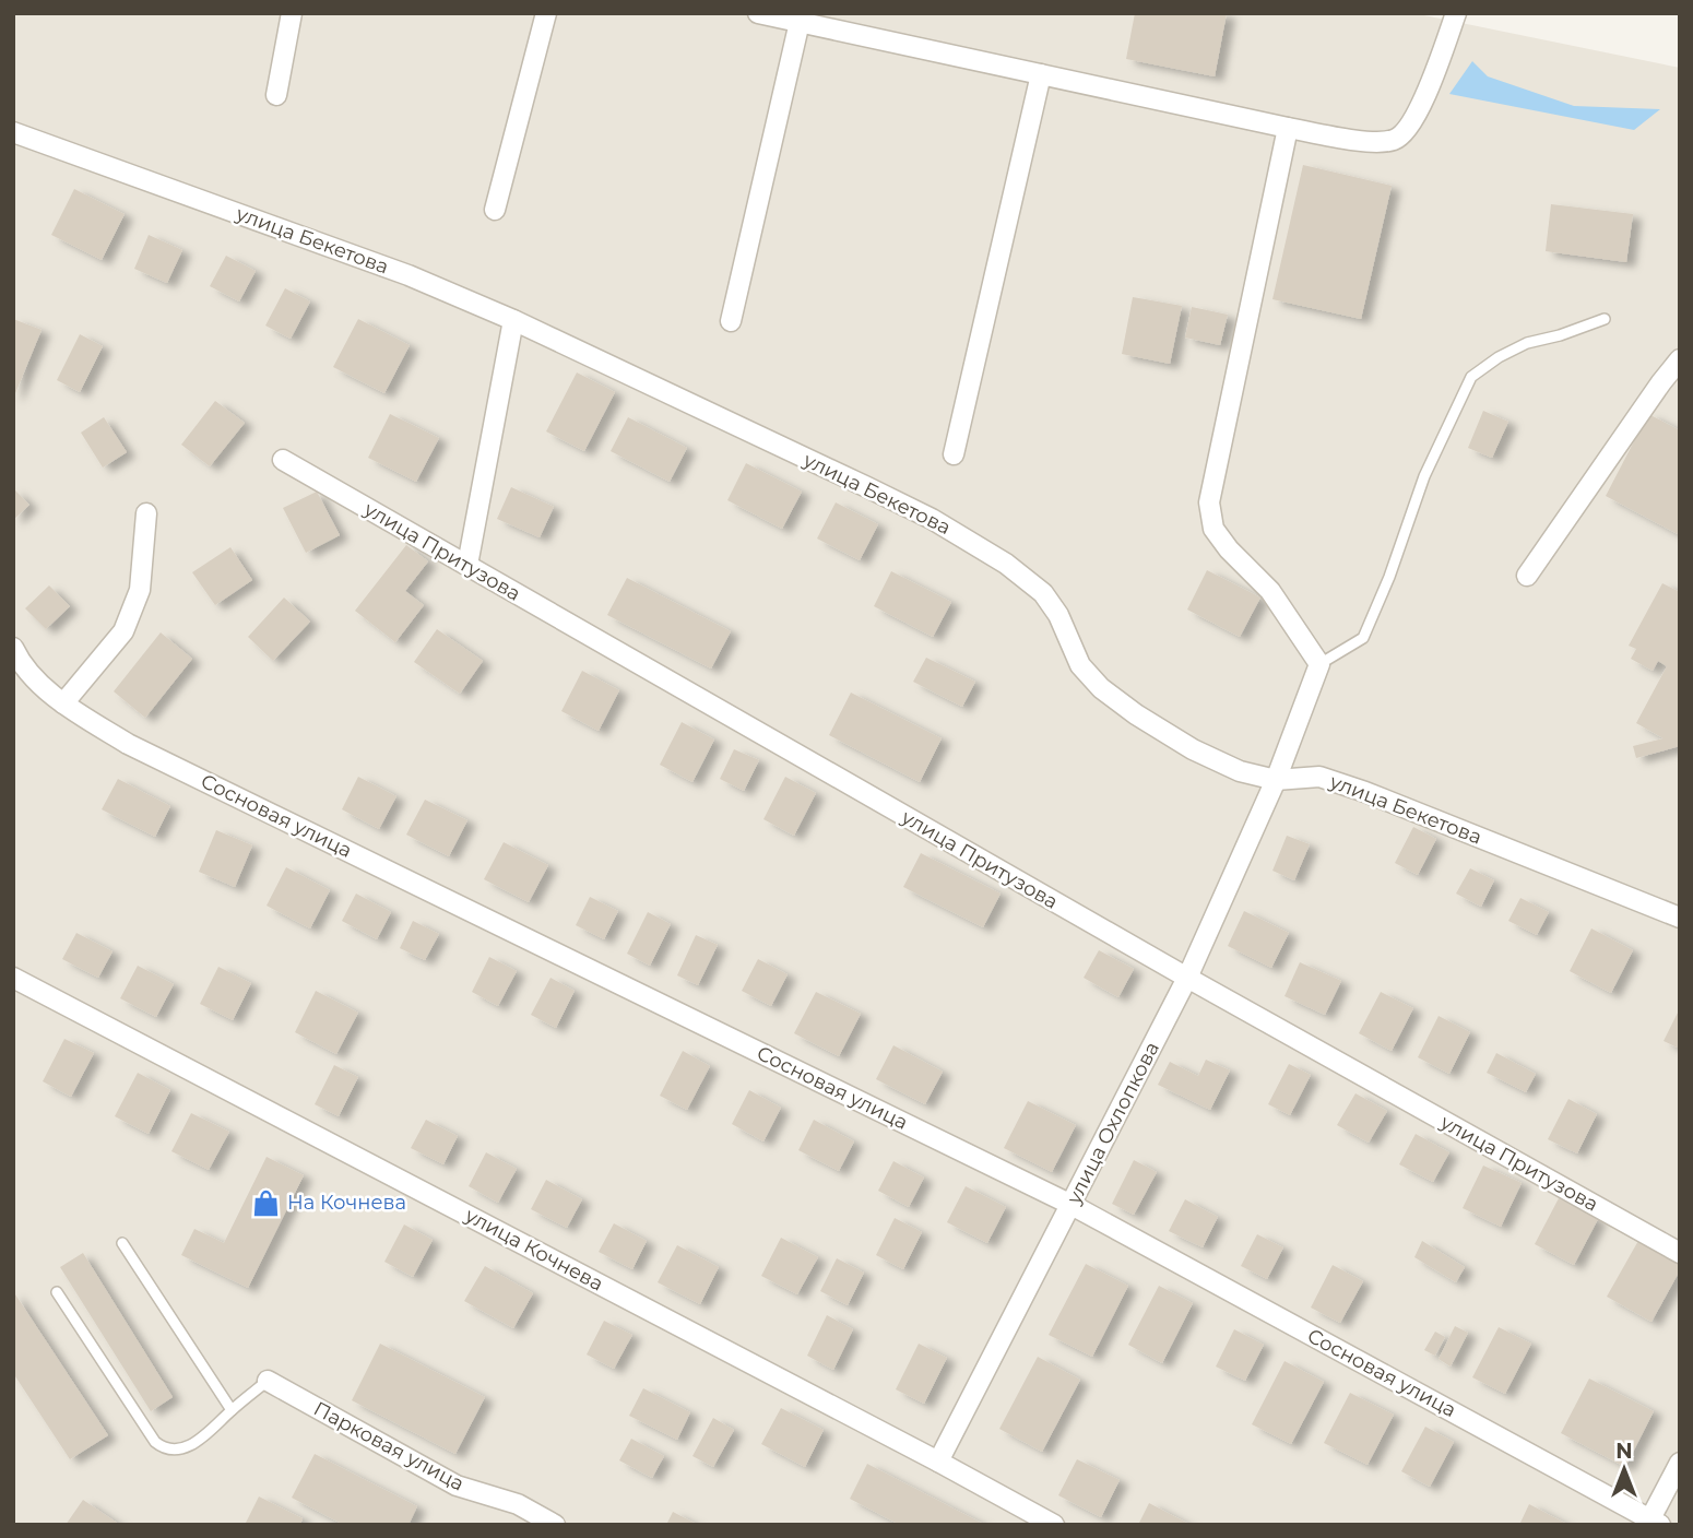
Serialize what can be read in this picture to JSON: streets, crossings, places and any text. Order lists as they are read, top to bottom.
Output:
{
  "streets": {
    "street": [
      "улица Бекетова",
      "улица Притузова",
      "Сосновая улица",
      "улица Охлопкова",
      "улица Кочнева",
      "Парковая улица"
    ]
  },
  "crossings": [
    ["улица Бекетова", "улица Охлопкова"],
    ["улица Притузова", "улица Охлопкова"],
    ["Сосновая улица", "улица Охлопкова"],
    ["улица Охлопкова", "улица Кочнева"]
  ],
  "places": {
    "shop": ["На Кочнева"]
  },
  "north": "top"
}
